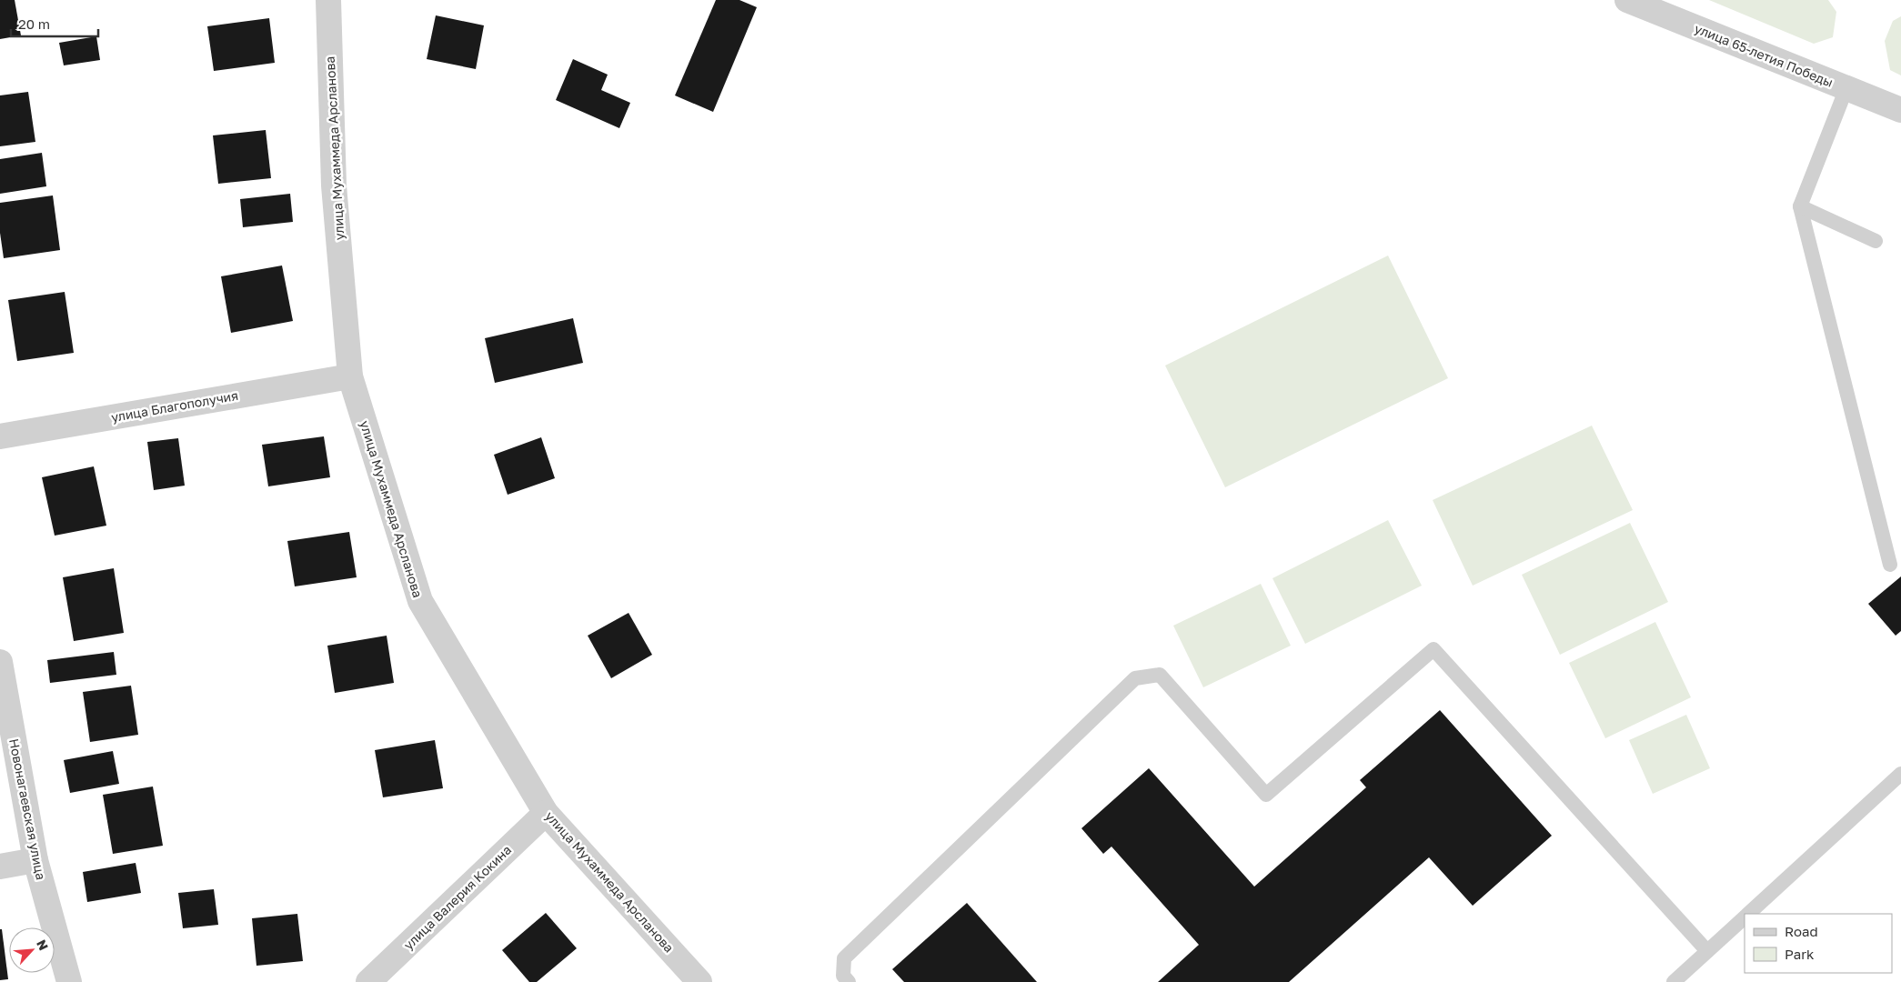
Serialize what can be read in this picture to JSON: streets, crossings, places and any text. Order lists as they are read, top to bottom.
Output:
{
  "streets": {
    "street": [
      "улица 65-летия Победы",
      "улица Мухаммеда Арсланова",
      "улица Благополучия",
      "Новонагаевская улица",
      "улица Валерия Кокина"
    ]
  },
  "crossings": [
    ["улица Мухаммеда Арсланова", "улица Благополучия"],
    ["улица Мухаммеда Арсланова", "улица Валерия Кокина"]
  ],
  "legend": ["Road", "Park"],
  "scale_bar": "20 m",
  "north": "top right"
}
